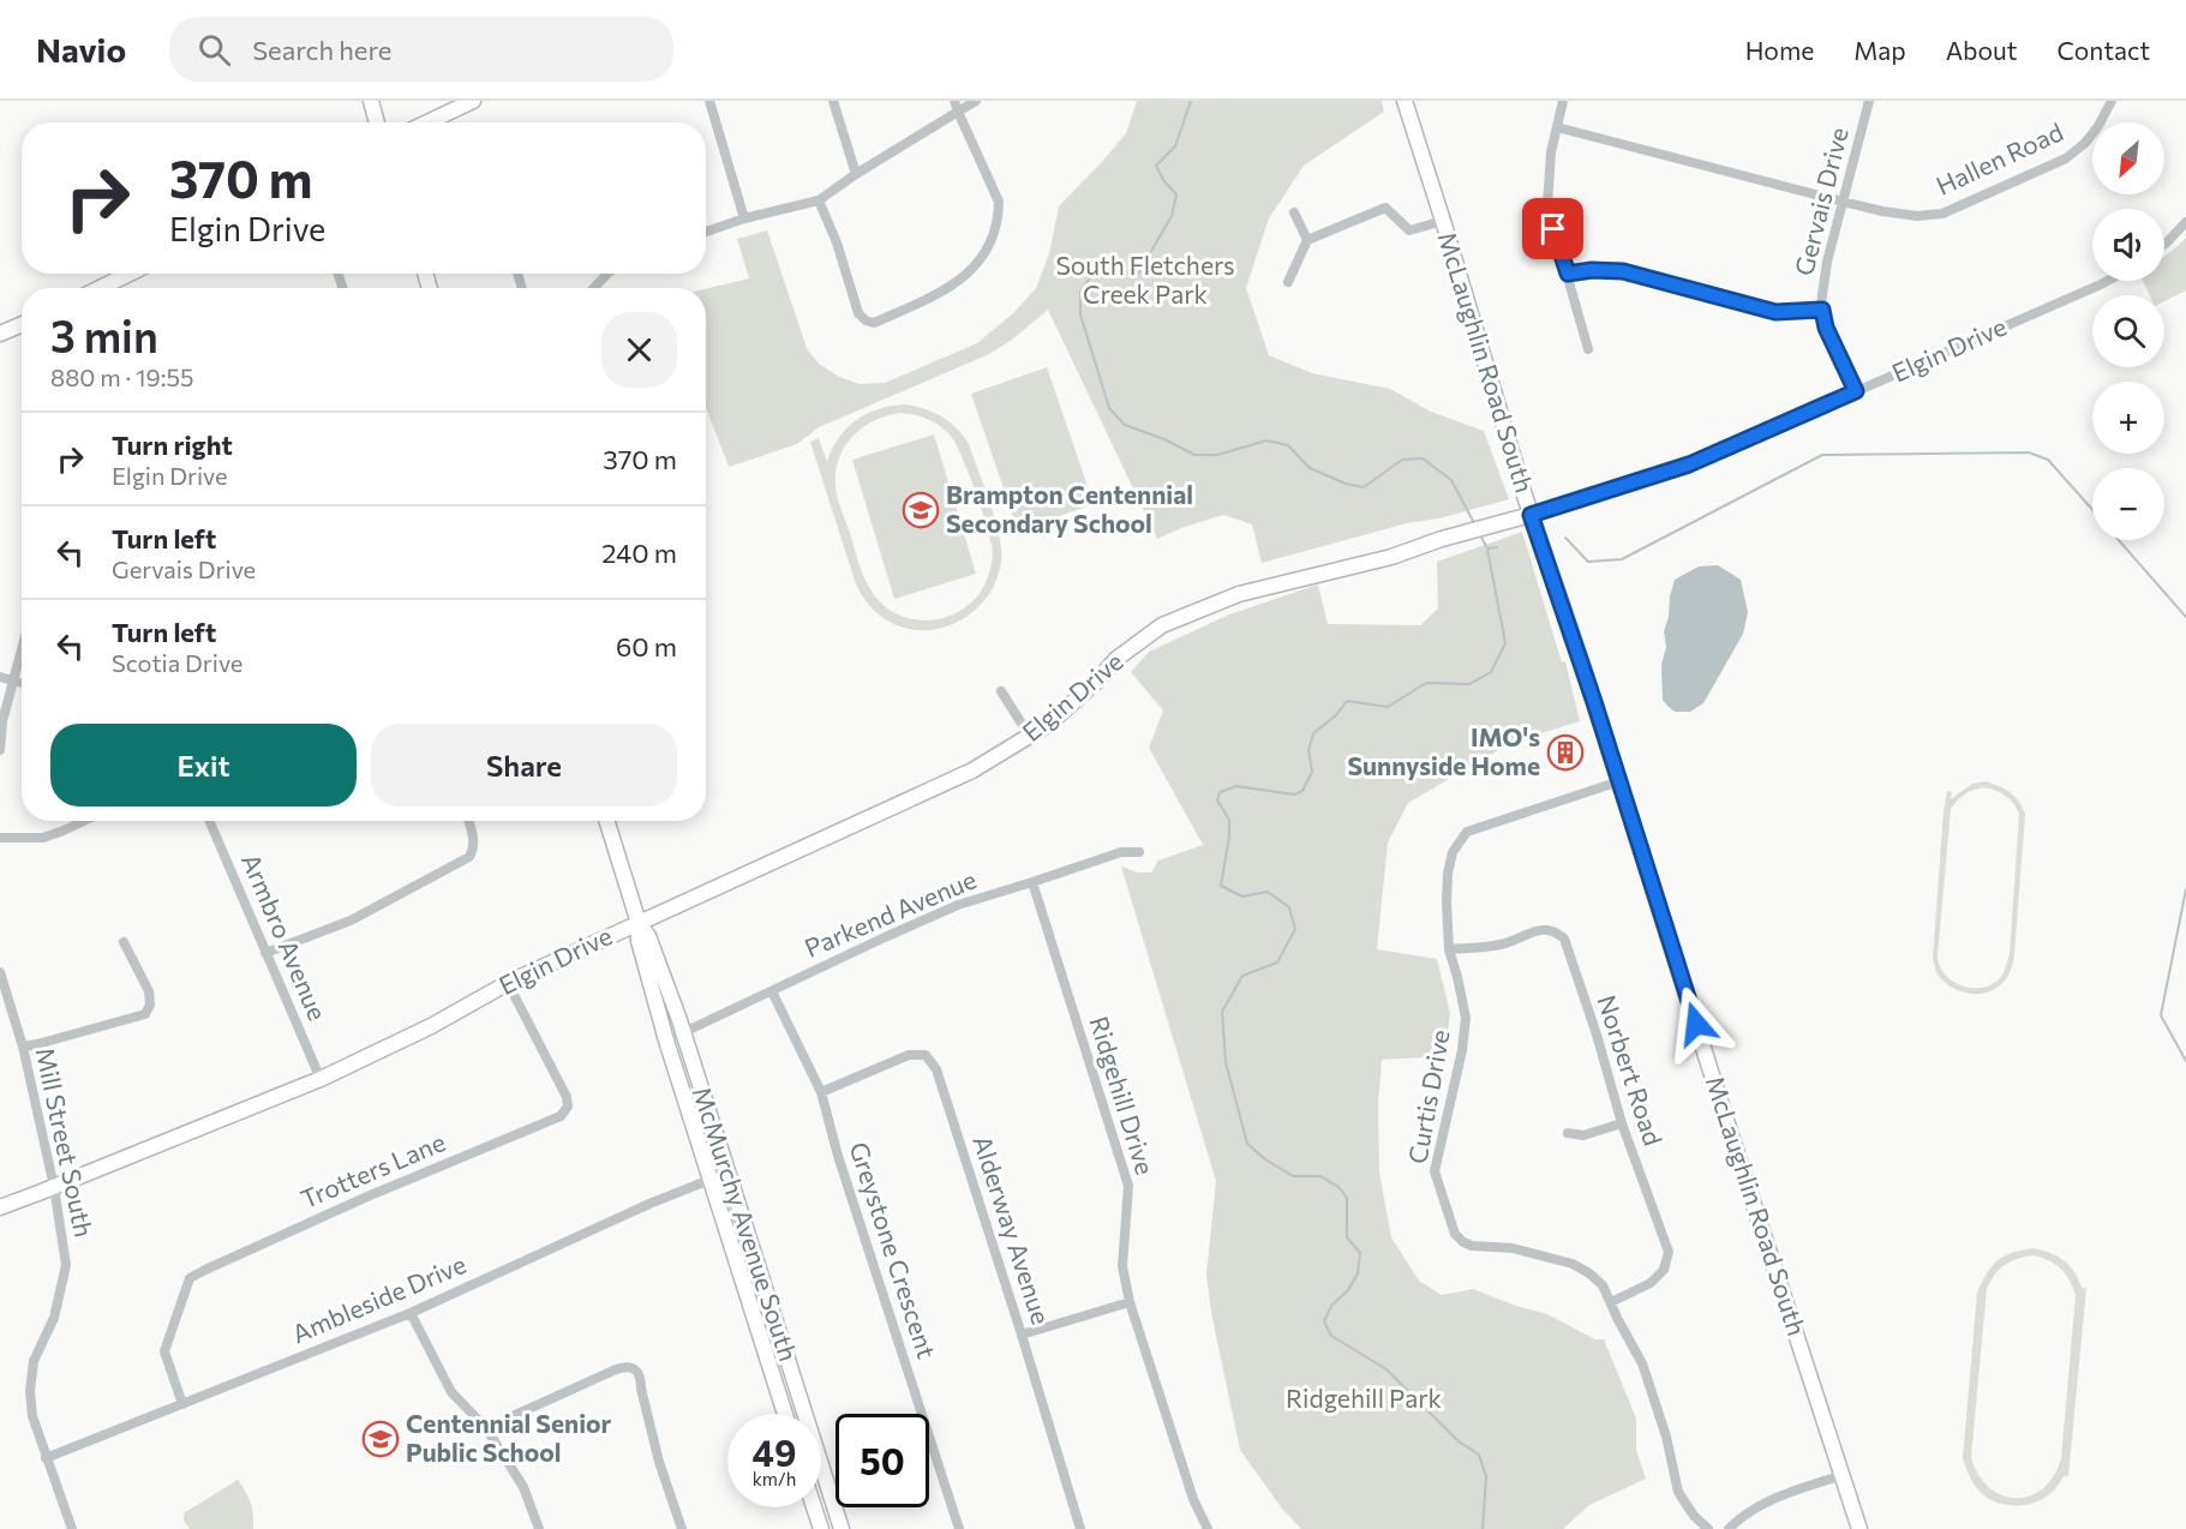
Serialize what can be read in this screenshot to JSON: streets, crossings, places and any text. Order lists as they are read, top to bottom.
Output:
{
  "streets": {
    "street": [
      "Hallen Road",
      "Gervais Drive",
      "Elgin Drive",
      "McLaughlin Road South",
      "Parkend Avenue",
      "Armbro Avenue",
      "Norbert Road",
      "Ridgehill Drive",
      "Curtis Drive",
      "Mill Street South",
      "Trotters Lane",
      "McMurchy Avenue South",
      "Alderway Avenue",
      "Greystone Crescent",
      "Ambleside Drive"
    ]
  },
  "crossings": [
    ["Hallen Road", "Gervais Drive"],
    ["Gervais Drive", "Elgin Drive"],
    ["Elgin Drive", "McLaughlin Road South"],
    ["Elgin Drive", "Armbro Avenue"],
    ["Elgin Drive", "Mill Street South"],
    ["Elgin Drive", "Trotters Lane"],
    ["Elgin Drive", "McMurchy Avenue South"],
    ["McLaughlin Road South", "Curtis Drive"],
    ["Parkend Avenue", "Ridgehill Drive"],
    ["Parkend Avenue", "McMurchy Avenue South"],
    ["Parkend Avenue", "Greystone Crescent"],
    ["Norbert Road", "Curtis Drive"],
    ["Mill Street South", "Ambleside Drive"],
    ["Trotters Lane", "Ambleside Drive"],
    ["McMurchy Avenue South", "Ambleside Drive"],
    ["Alderway Avenue", "Greystone Crescent"]
  ],
  "parks": ["South Fletchers Creek Park", "Ridgehill Park"],
  "places": {
    "school or university": ["Brampton Centennial Secondary School", "Centennial Senior Public School"],
    "building": ["IMO's Sunnyside Home"]
  },
  "north": "bottom left",
  "page": {
    "header": "Navio",
    "search": "Search here",
    "nav": [
      "Home",
      "Map",
      "About",
      "Contact"
    ],
    "map_buttons": ["+", "−"],
    "turn": ["370 m", "Elgin Drive"],
    "heading": ["3 min", "880 m · 19:55"],
    "list": [
      {
        "name": "Turn right",
        "note": "Elgin Drive",
        "value": "370 m"
      },
      {
        "name": "Turn left",
        "note": "Gervais Drive",
        "value": "240 m"
      },
      {
        "name": "Turn left",
        "note": "Scotia Drive",
        "value": "60 m"
      }
    ],
    "buttons": ["Exit", "Share"],
    "speed": "49 km/h",
    "limit": "50"
  }
}
